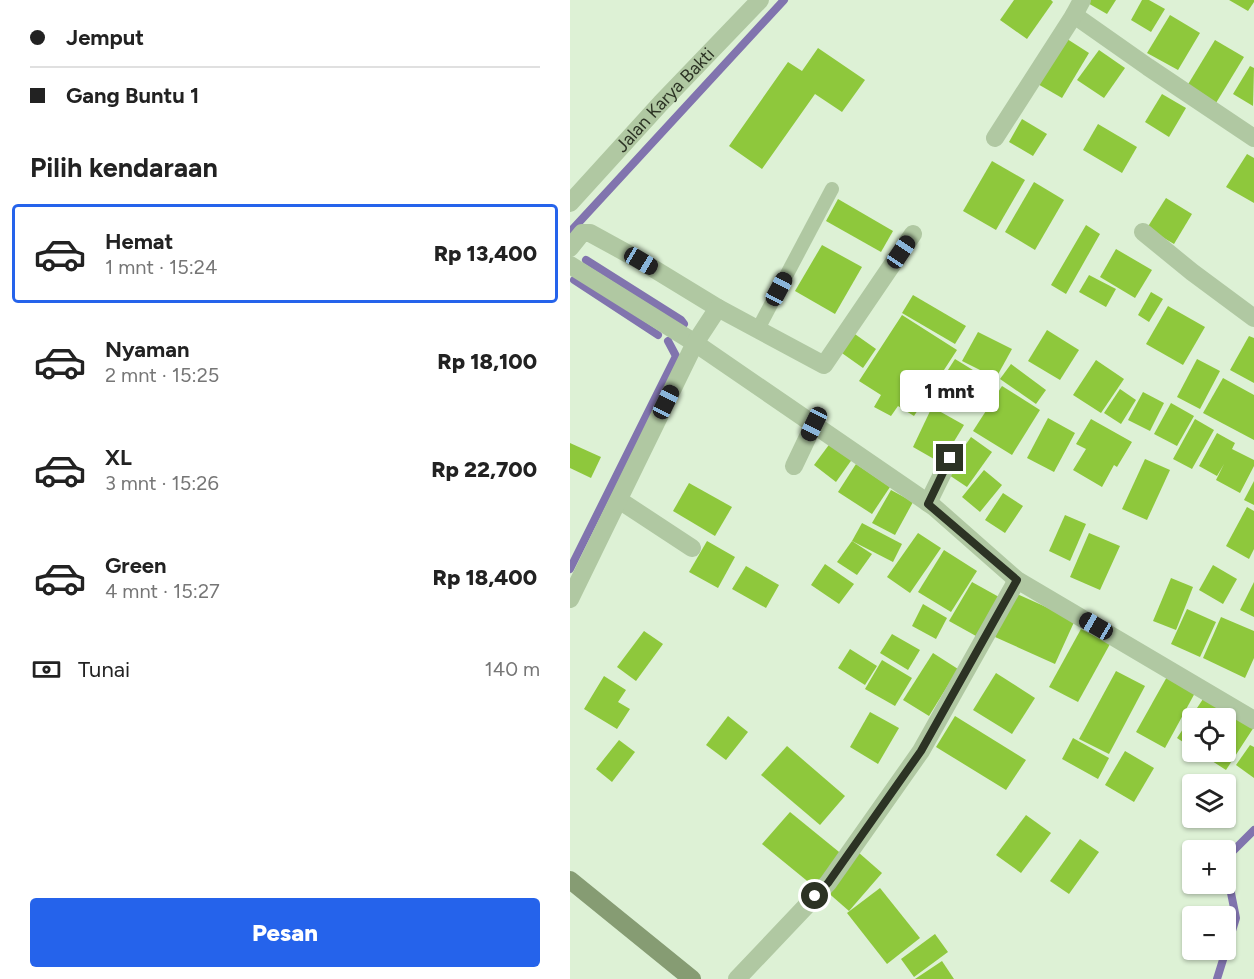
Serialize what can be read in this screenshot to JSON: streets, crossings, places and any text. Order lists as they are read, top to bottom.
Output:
{
  "streets": {
    "street": ["Jalan Karya Bakti"]
  },
  "page": {
    "banner": ["Jemput", "Gang Buntu 1"],
    "heading": "Pilih kendaraan",
    "list": [
      {
        "name": "Hemat",
        "note": "1 mnt · 15:24",
        "value": "Rp 13,400"
      },
      {
        "name": "Nyaman",
        "note": "2 mnt · 15:25",
        "value": "Rp 18,100"
      },
      {
        "name": "XL",
        "note": "3 mnt · 15:26",
        "value": "Rp 22,700"
      },
      {
        "name": "Green",
        "note": "4 mnt · 15:27",
        "value": "Rp 18,400"
      }
    ],
    "bubble": "1 mnt",
    "pay": ["Tunai", "140 m"],
    "map_buttons": ["+", "−"],
    "buttons": "Pesan"
  }
}
